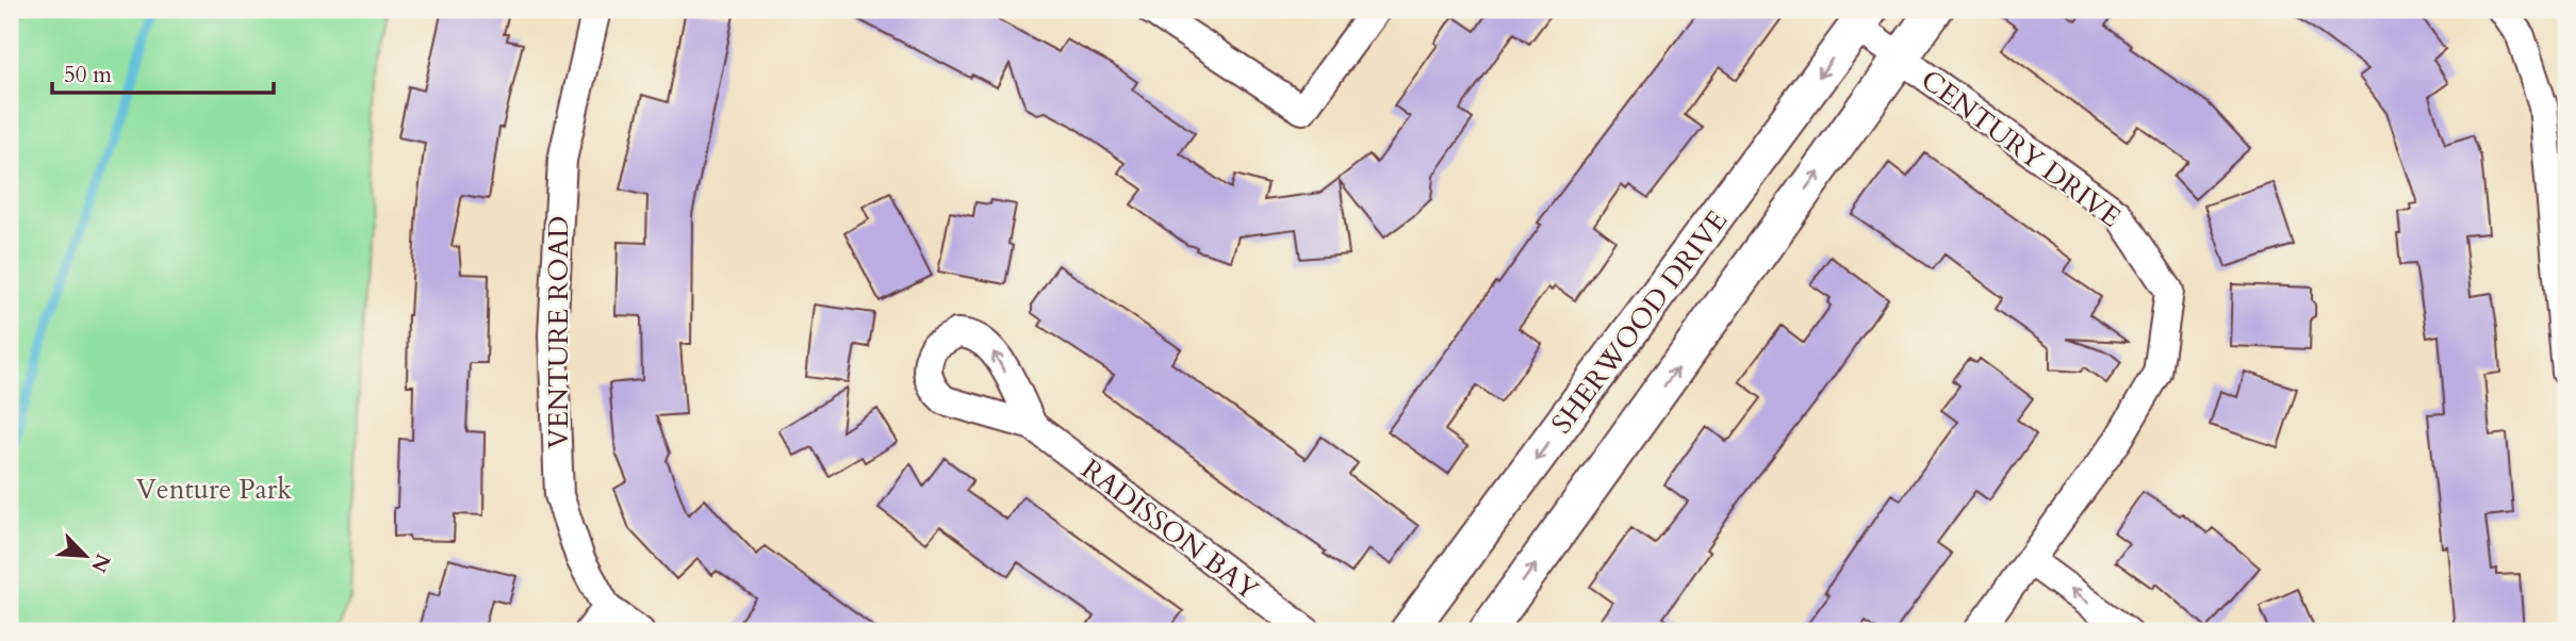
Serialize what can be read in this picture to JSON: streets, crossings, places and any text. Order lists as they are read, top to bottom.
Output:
{
  "streets": {
    "street": [
      "CENTURY DRIVE",
      "SHERWOOD DRIVE",
      "VENTURE ROAD",
      "RADISSON BAY"
    ]
  },
  "crossings": [
    ["CENTURY DRIVE", "SHERWOOD DRIVE"]
  ],
  "parks": ["Venture Park"],
  "scale_bar": "50 m",
  "north": "bottom right"
}
